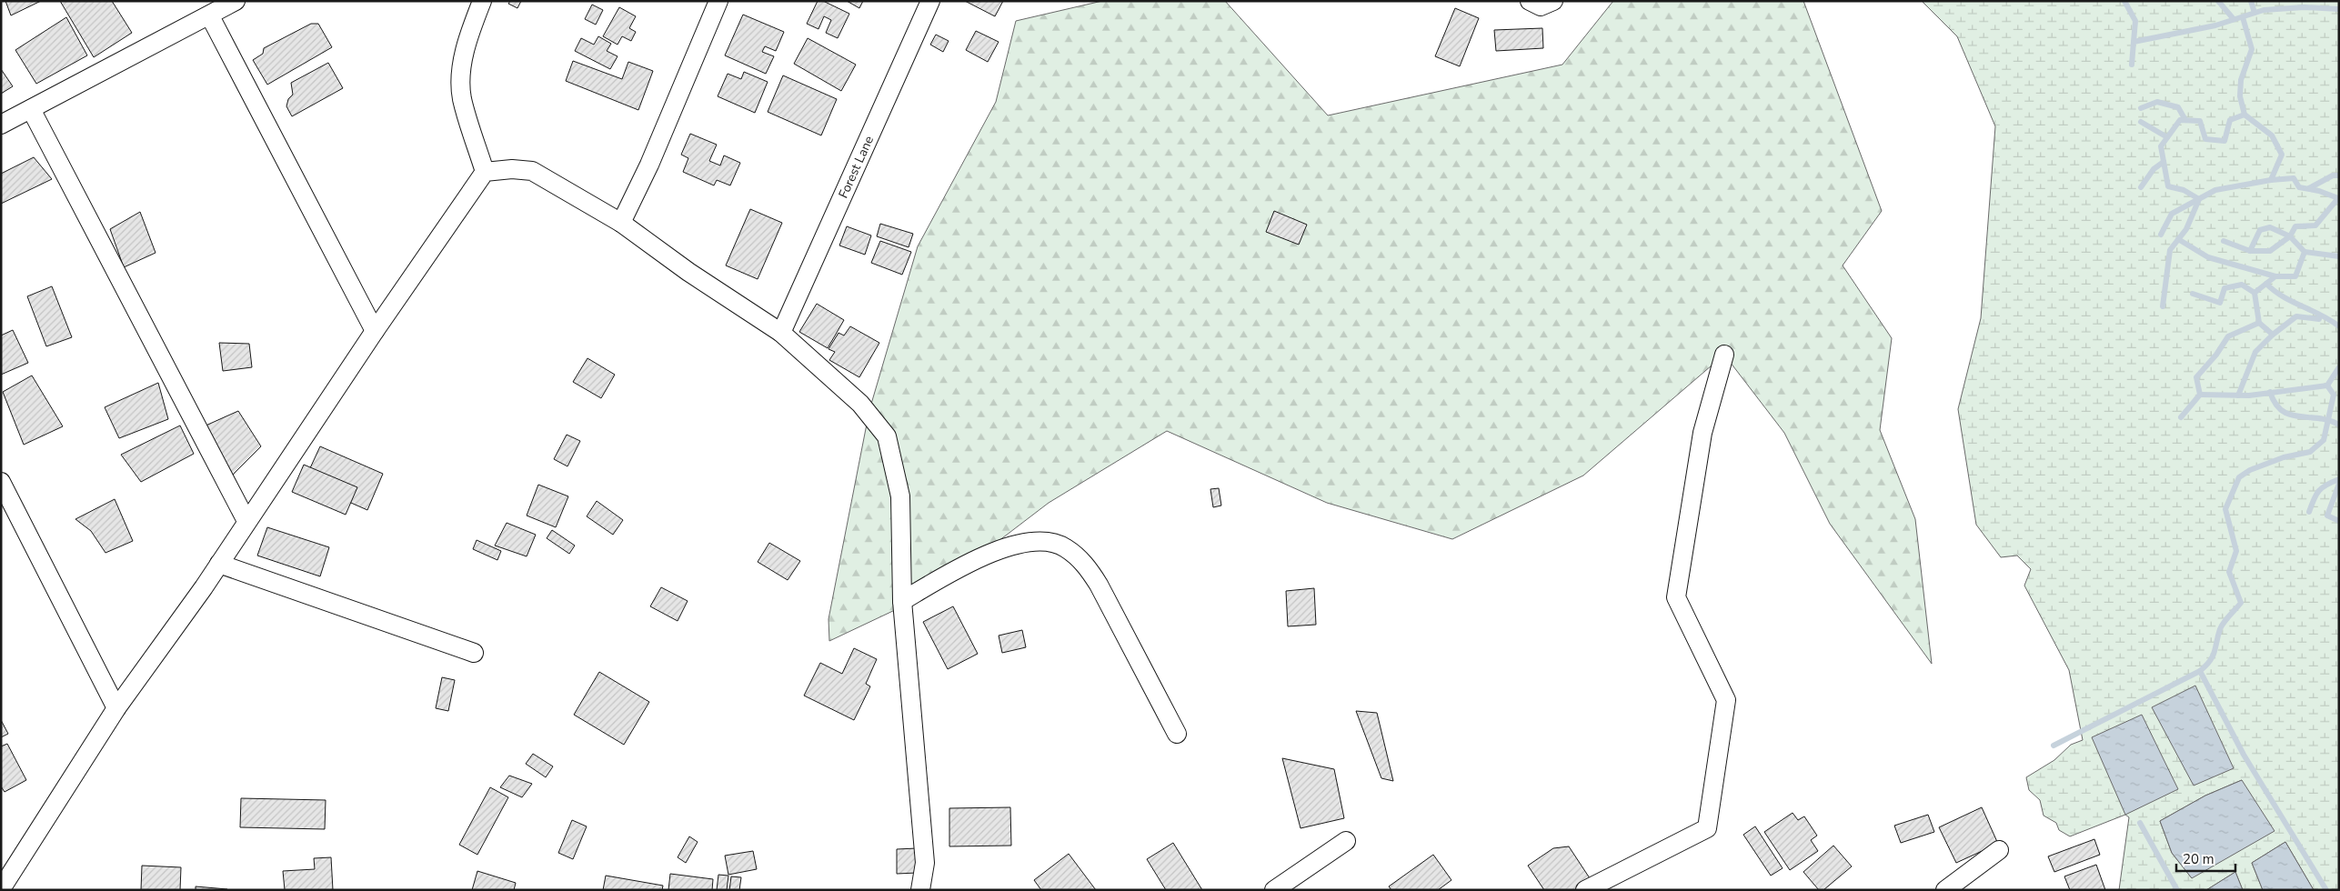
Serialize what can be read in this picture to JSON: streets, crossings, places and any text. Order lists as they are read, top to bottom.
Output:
{
  "streets": {
    "street": ["Forest Lane"]
  },
  "scale_bar": "20 m"
}
